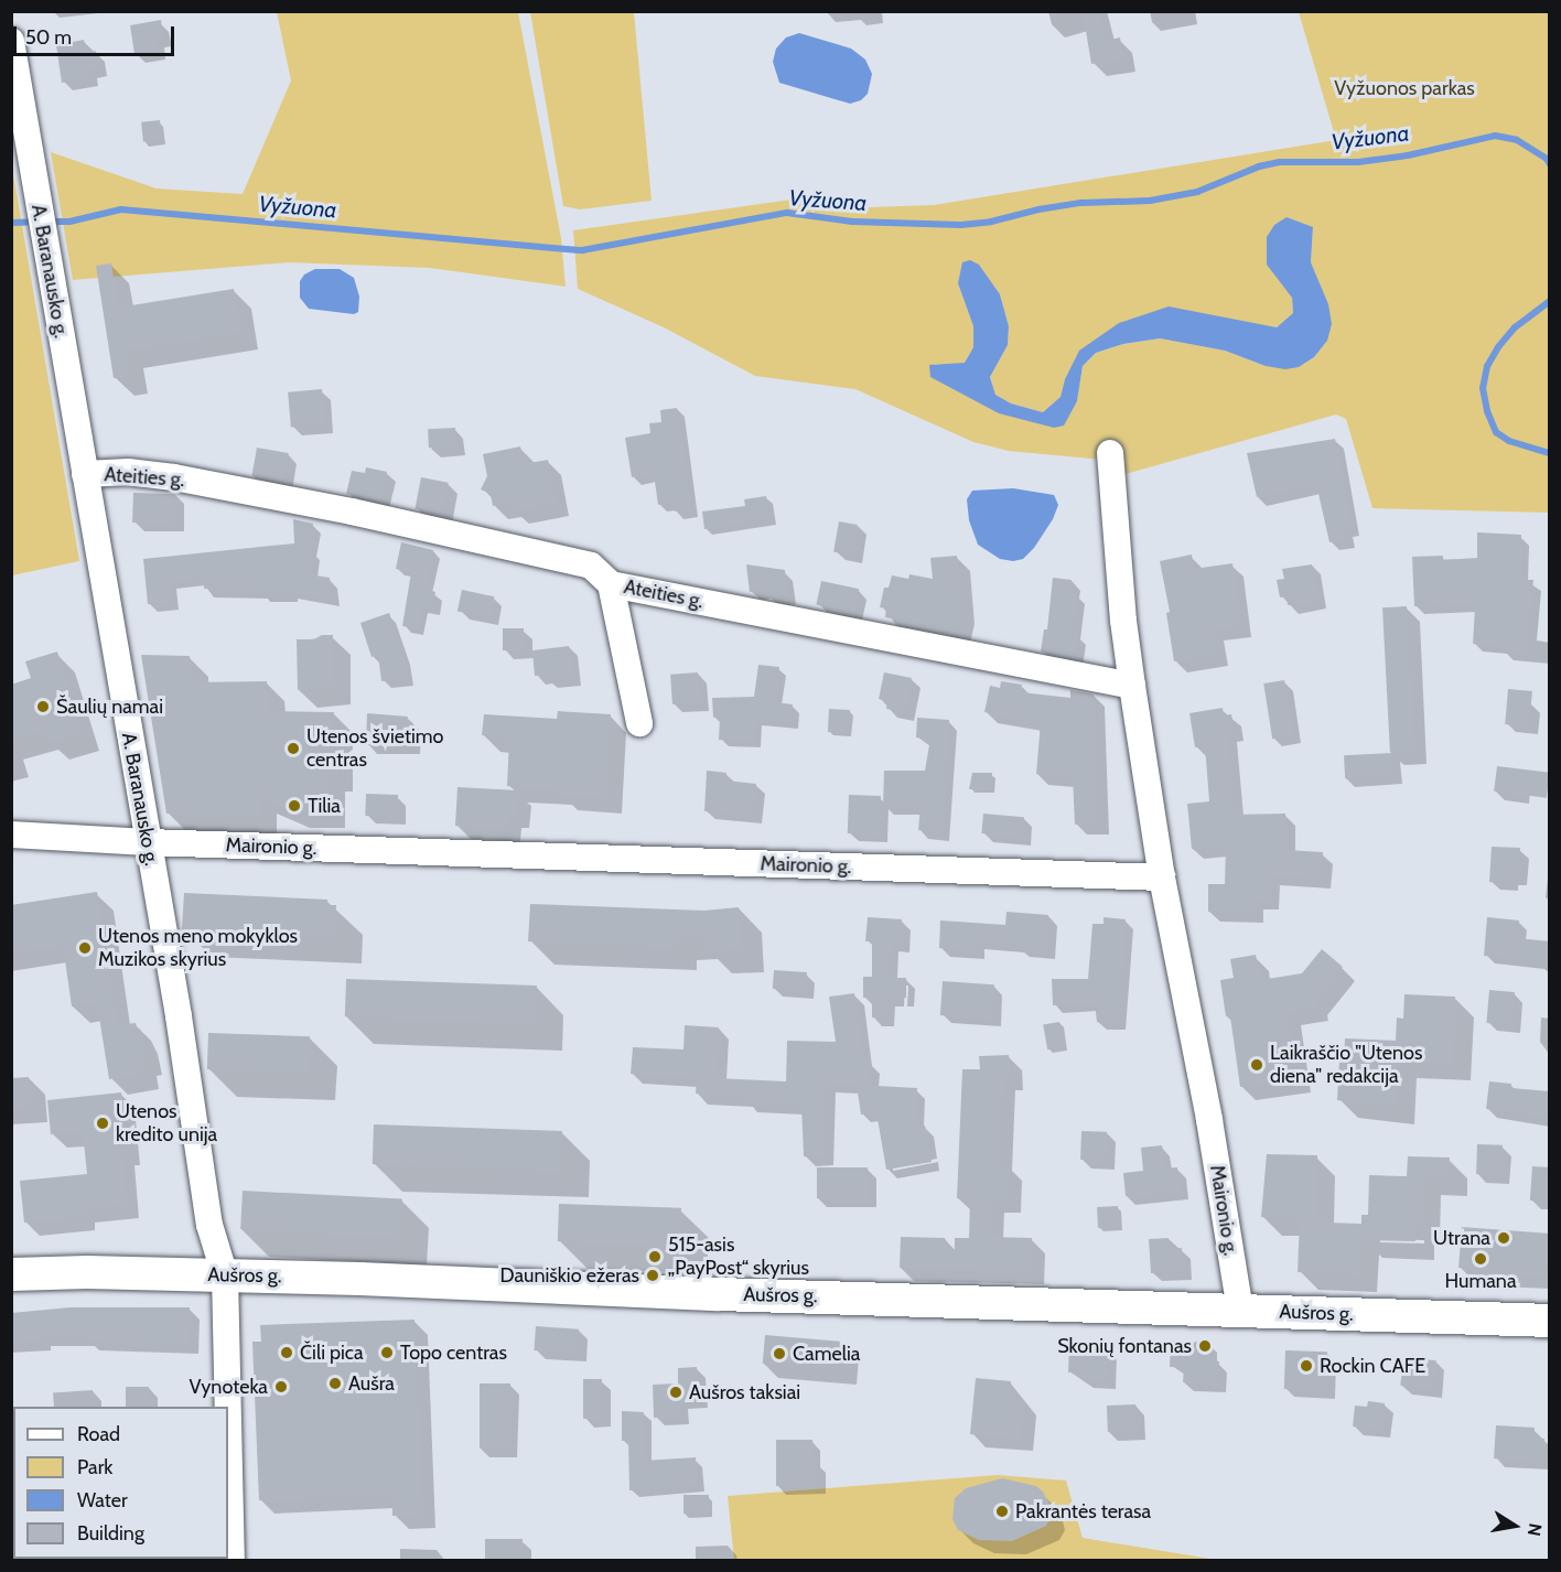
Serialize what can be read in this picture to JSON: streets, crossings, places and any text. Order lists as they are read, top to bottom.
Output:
{
  "streets": {
    "street": [
      "A. Baranausko g.",
      "Ateities g.",
      "Maironio g.",
      "Aušros g."
    ]
  },
  "crossings": [
    ["A. Baranausko g.", "Ateities g."],
    ["A. Baranausko g.", "Maironio g."],
    ["A. Baranausko g.", "Aušros g."],
    ["Maironio g.", "Aušros g."]
  ],
  "water": ["Vyžuona"],
  "parks": ["Vyžuonos parkas"],
  "places": [
    "Šaulių namai",
    "Utenos švietimo centras",
    "Tilia",
    "Utenos meno mokyklos Muzikos skyrius",
    "Laikraščio \"Utenos diena\" redakcija",
    "Utenos kredito unija",
    "Utrana",
    "515-asis „PayPost“ skyrius",
    "Humana",
    "Dauniškio ežeras",
    "Skonių fontanas",
    "Čili pica",
    "Topo centras",
    "Camelia",
    "Rockin CAFE",
    "Aušra",
    "Vynoteka",
    "Aušros taksiai",
    "Pakrantės terasa"
  ],
  "legend": [
    "Road",
    "Park",
    "Water",
    "Building"
  ],
  "scale_bar": "50 m",
  "north": "right"
}
